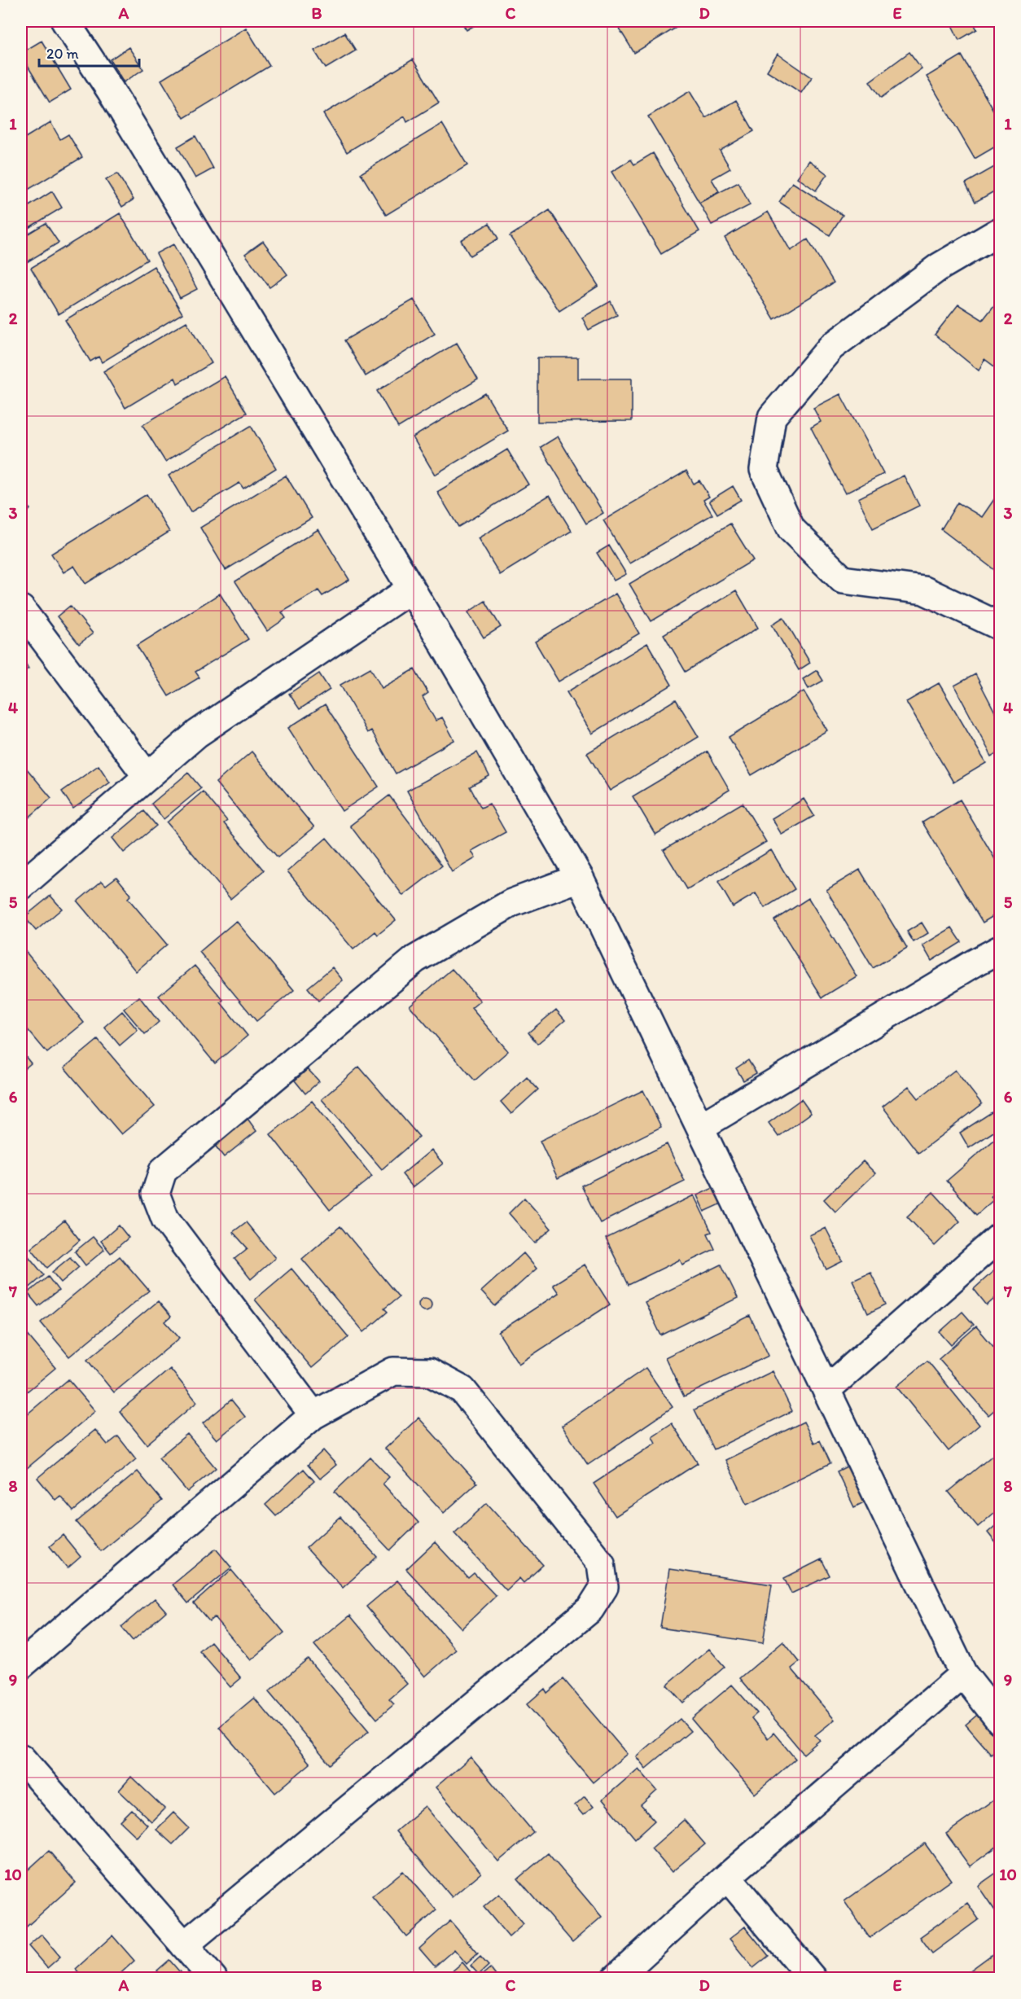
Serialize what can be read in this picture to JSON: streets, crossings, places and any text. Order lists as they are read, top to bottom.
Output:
{
  "scale_bar": "20 m",
  "grid": {
    "columns": [
      "A",
      "B",
      "C",
      "D",
      "E"
    ],
    "rows": [
      "1",
      "2",
      "3",
      "4",
      "5",
      "6",
      "7",
      "8",
      "9",
      "10"
    ]
  }
}
